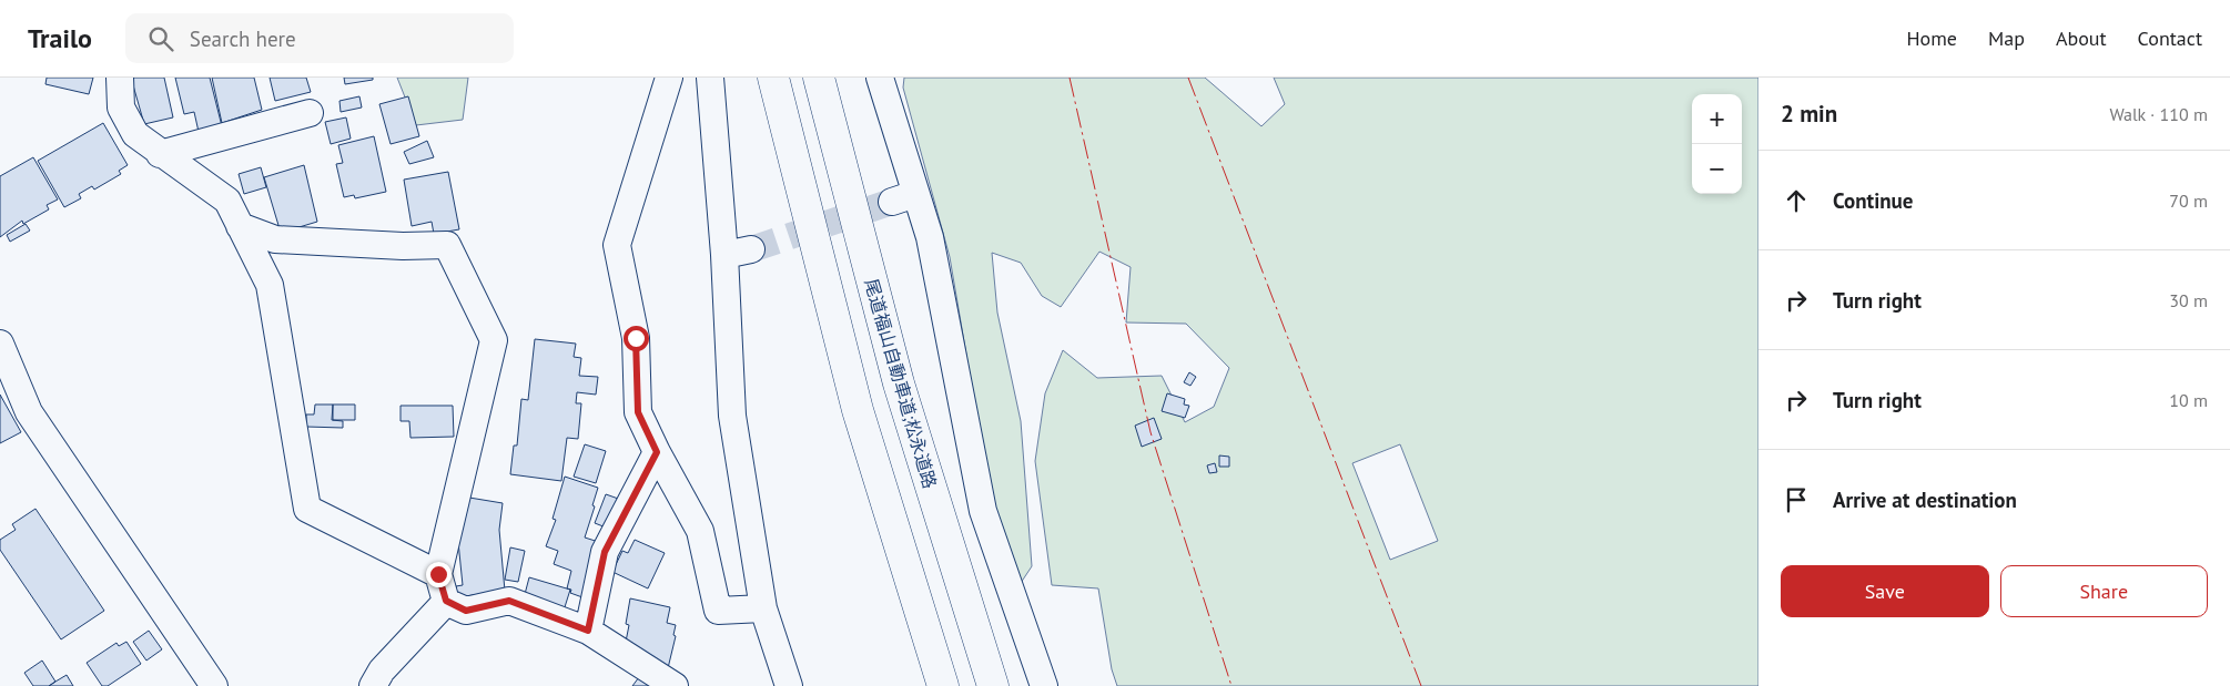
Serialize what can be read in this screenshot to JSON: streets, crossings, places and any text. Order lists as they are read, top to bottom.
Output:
{
  "streets": {
    "highway": ["尾道福山自動車道;松永道路"]
  },
  "page": {
    "header": "Trailo",
    "search": "Search here",
    "nav": [
      "Home",
      "Map",
      "About",
      "Contact"
    ],
    "heading": ["2 min", "Walk · 110 m"],
    "map_buttons": ["+", "−"],
    "list": [
      ["Continue", "70 m"],
      ["Turn right", "30 m"],
      ["Turn right", "10 m"],
      "Arrive at destination"
    ],
    "buttons": ["Save", "Share"]
  }
}
